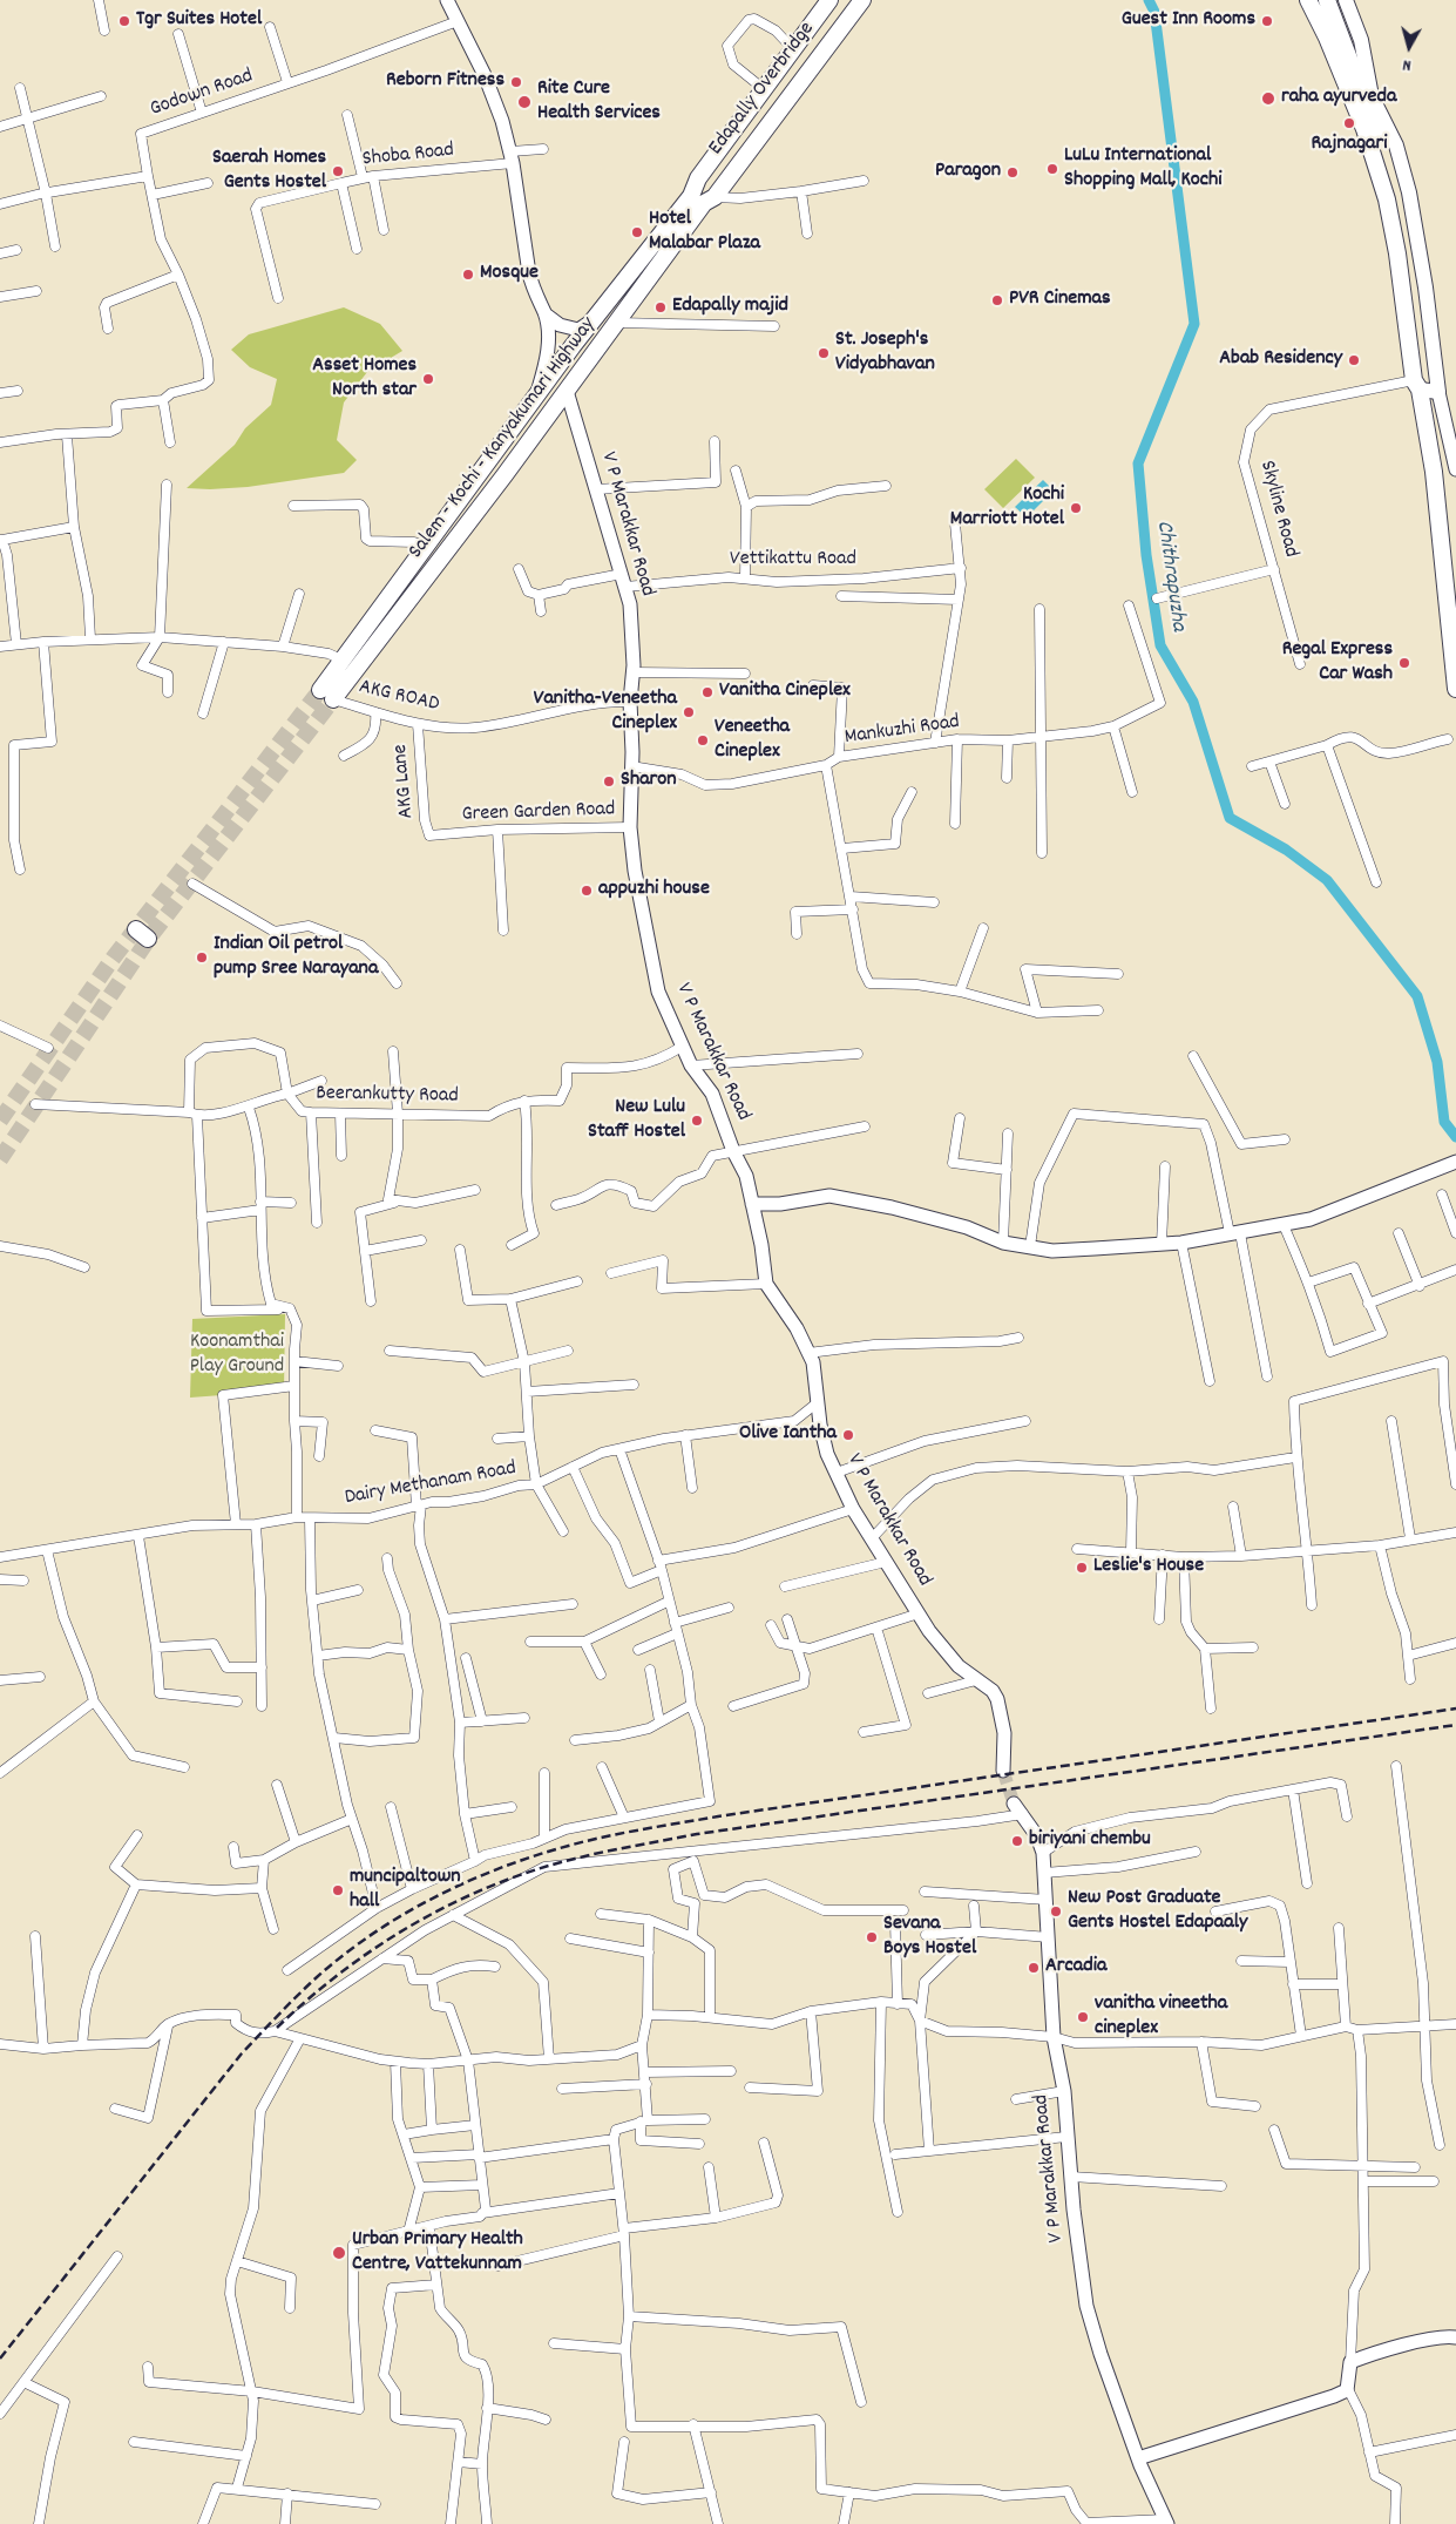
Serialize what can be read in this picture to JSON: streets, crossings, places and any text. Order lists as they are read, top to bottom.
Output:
{
  "streets": {
    "highway": ["Salem - Kochi - Kanyakumari Highway"],
    "main road": ["Edapally Overbridge"],
    "street": [
      "Godown Road",
      "Shoba Road",
      "Skyline Road",
      "V P Marakkar Road",
      "Vettikattu Road",
      "AKG ROAD",
      "Mankuzhi Road",
      "AKG Lane",
      "Green Garden Road",
      "Beerankutty Road",
      "Dairy Methanam Road"
    ]
  },
  "crossings": [
    ["Edapally Overbridge", "Salem - Kochi - Kanyakumari Highway"],
    ["Salem - Kochi - Kanyakumari Highway", "V P Marakkar Road"],
    ["Salem - Kochi - Kanyakumari Highway", "AKG ROAD"],
    ["V P Marakkar Road", "Vettikattu Road"],
    ["V P Marakkar Road", "AKG ROAD"],
    ["V P Marakkar Road", "Mankuzhi Road"],
    ["V P Marakkar Road", "Green Garden Road"],
    ["V P Marakkar Road", "Beerankutty Road"],
    ["V P Marakkar Road", "Dairy Methanam Road"],
    ["AKG ROAD", "AKG Lane"],
    ["AKG Lane", "Green Garden Road"]
  ],
  "water": ["Chithrapuzha"],
  "parks": ["Koonamthai Play Ground"],
  "places": [
    "Tgr Suites Hotel",
    "Guest Inn Rooms",
    "Reborn Fitness",
    "raha ayurveda",
    "Rite Cure Health Services",
    "Rajnagari",
    "LuLu International Shopping Mall, Kochi",
    "Saerah Homes Gents Hostel",
    "Paragon",
    "Hotel Malabar Plaza",
    "Mosque",
    "PVR Cinemas",
    "Edapally majid",
    "St. Joseph's Vidyabhavan",
    "Abab Residency",
    "Asset Homes North star",
    "Kochi Marriott Hotel",
    "Regal Express Car Wash",
    "Vanitha Cineplex",
    "Vanitha-Veneetha Cineplex",
    "Veneetha Cineplex",
    "Sharon",
    "appuzhi house",
    "Indian Oil petrol pump Sree Narayana",
    "New Lulu Staff Hostel",
    "Olive Iantha",
    "Leslie's House",
    "biriyani chembu",
    "muncipaltown hall",
    "New Post Graduate Gents Hostel Edapaaly",
    "Sevana Boys Hostel",
    "Arcadia",
    "vanitha vineetha cineplex",
    "Urban Primary Health Centre, Vattekunnam"
  ],
  "north": "bottom"
}
